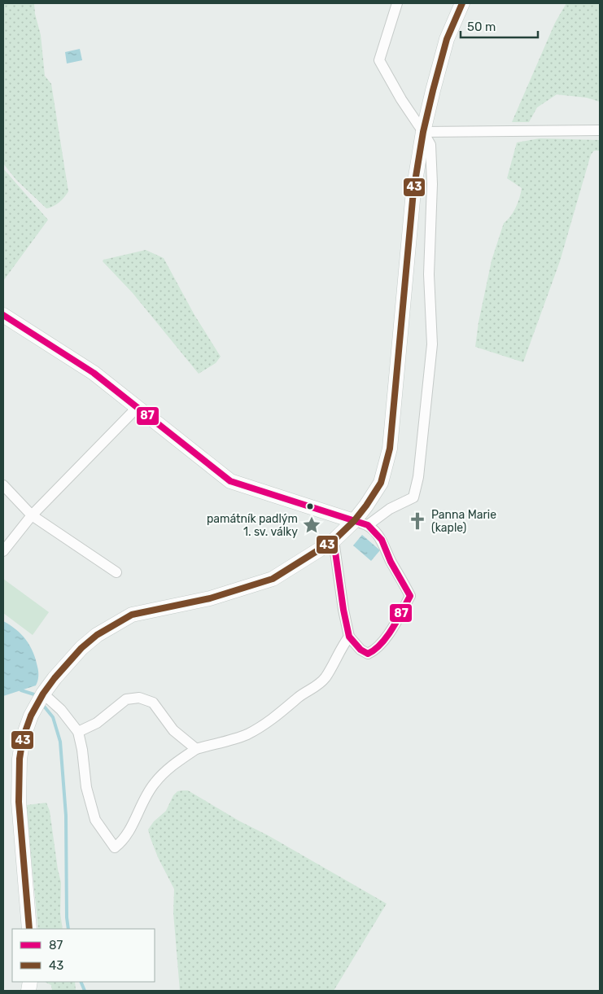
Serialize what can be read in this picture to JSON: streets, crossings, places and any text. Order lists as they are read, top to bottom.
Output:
{
  "places": {
    "church": ["Panna Marie (kaple)"],
    "place": ["památník padlým 1. sv. války"]
  },
  "lines": ["transit line 43", "transit line 87"],
  "legend": ["87", "43"],
  "scale_bar": "50 m"
}
